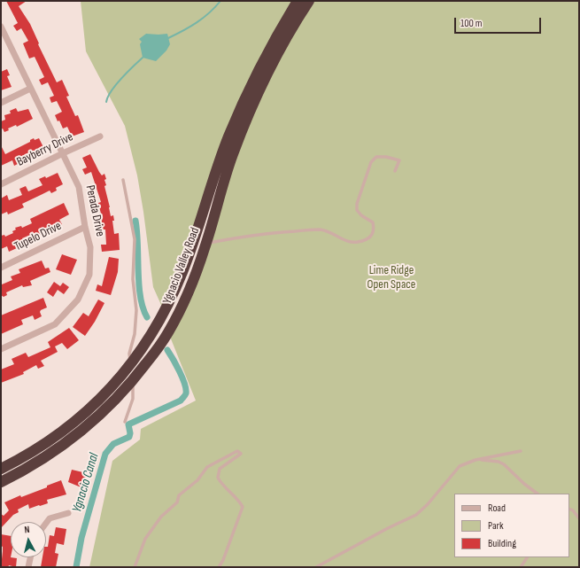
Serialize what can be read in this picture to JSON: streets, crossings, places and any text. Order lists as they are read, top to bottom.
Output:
{
  "streets": {
    "highway": ["Ygnacio Valley Road"],
    "street": ["Bayberry Drive", "Perada Drive", "Tupelo Drive"]
  },
  "crossings": [
    ["Bayberry Drive", "Perada Drive"],
    ["Perada Drive", "Tupelo Drive"]
  ],
  "water": ["Ygnacio Canal"],
  "parks": ["Lime Ridge Open Space"],
  "legend": ["Road", "Park", "Building"],
  "scale_bar": "100 m",
  "north": "top"
}
